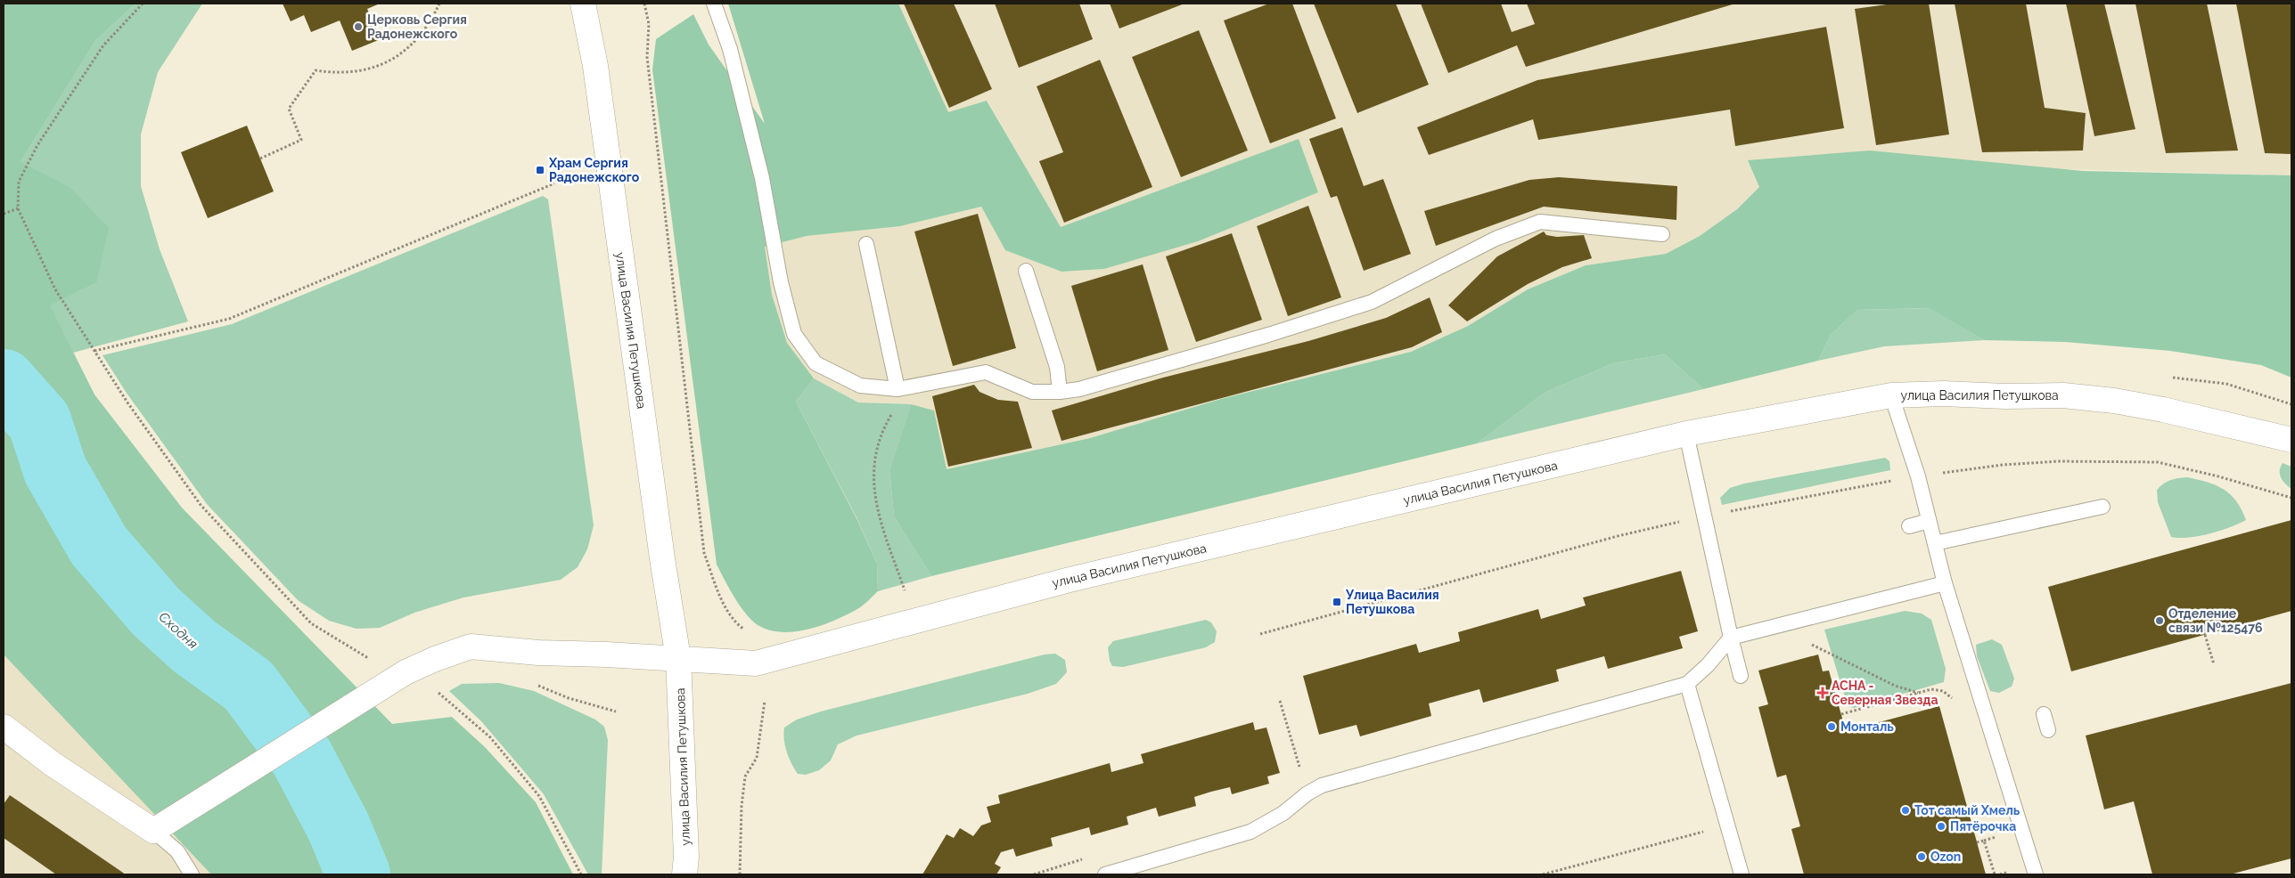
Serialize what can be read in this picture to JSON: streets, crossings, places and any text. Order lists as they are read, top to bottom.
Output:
{
  "streets": {
    "street": ["улица Василия Петушкова"]
  },
  "water": ["Сходня"],
  "places": {
    "other": [
      "Церковь Сергия Радонежского",
      "Отделение связи №125476",
      "Монталь",
      "Тот самый Хмель",
      "Пятёрочка",
      "Ozon"
    ],
    "transit": ["Храм Сергия Радонежского", "Улица Василия Петушкова"],
    "health": ["АСНА - Северная Звезда"]
  }
}
